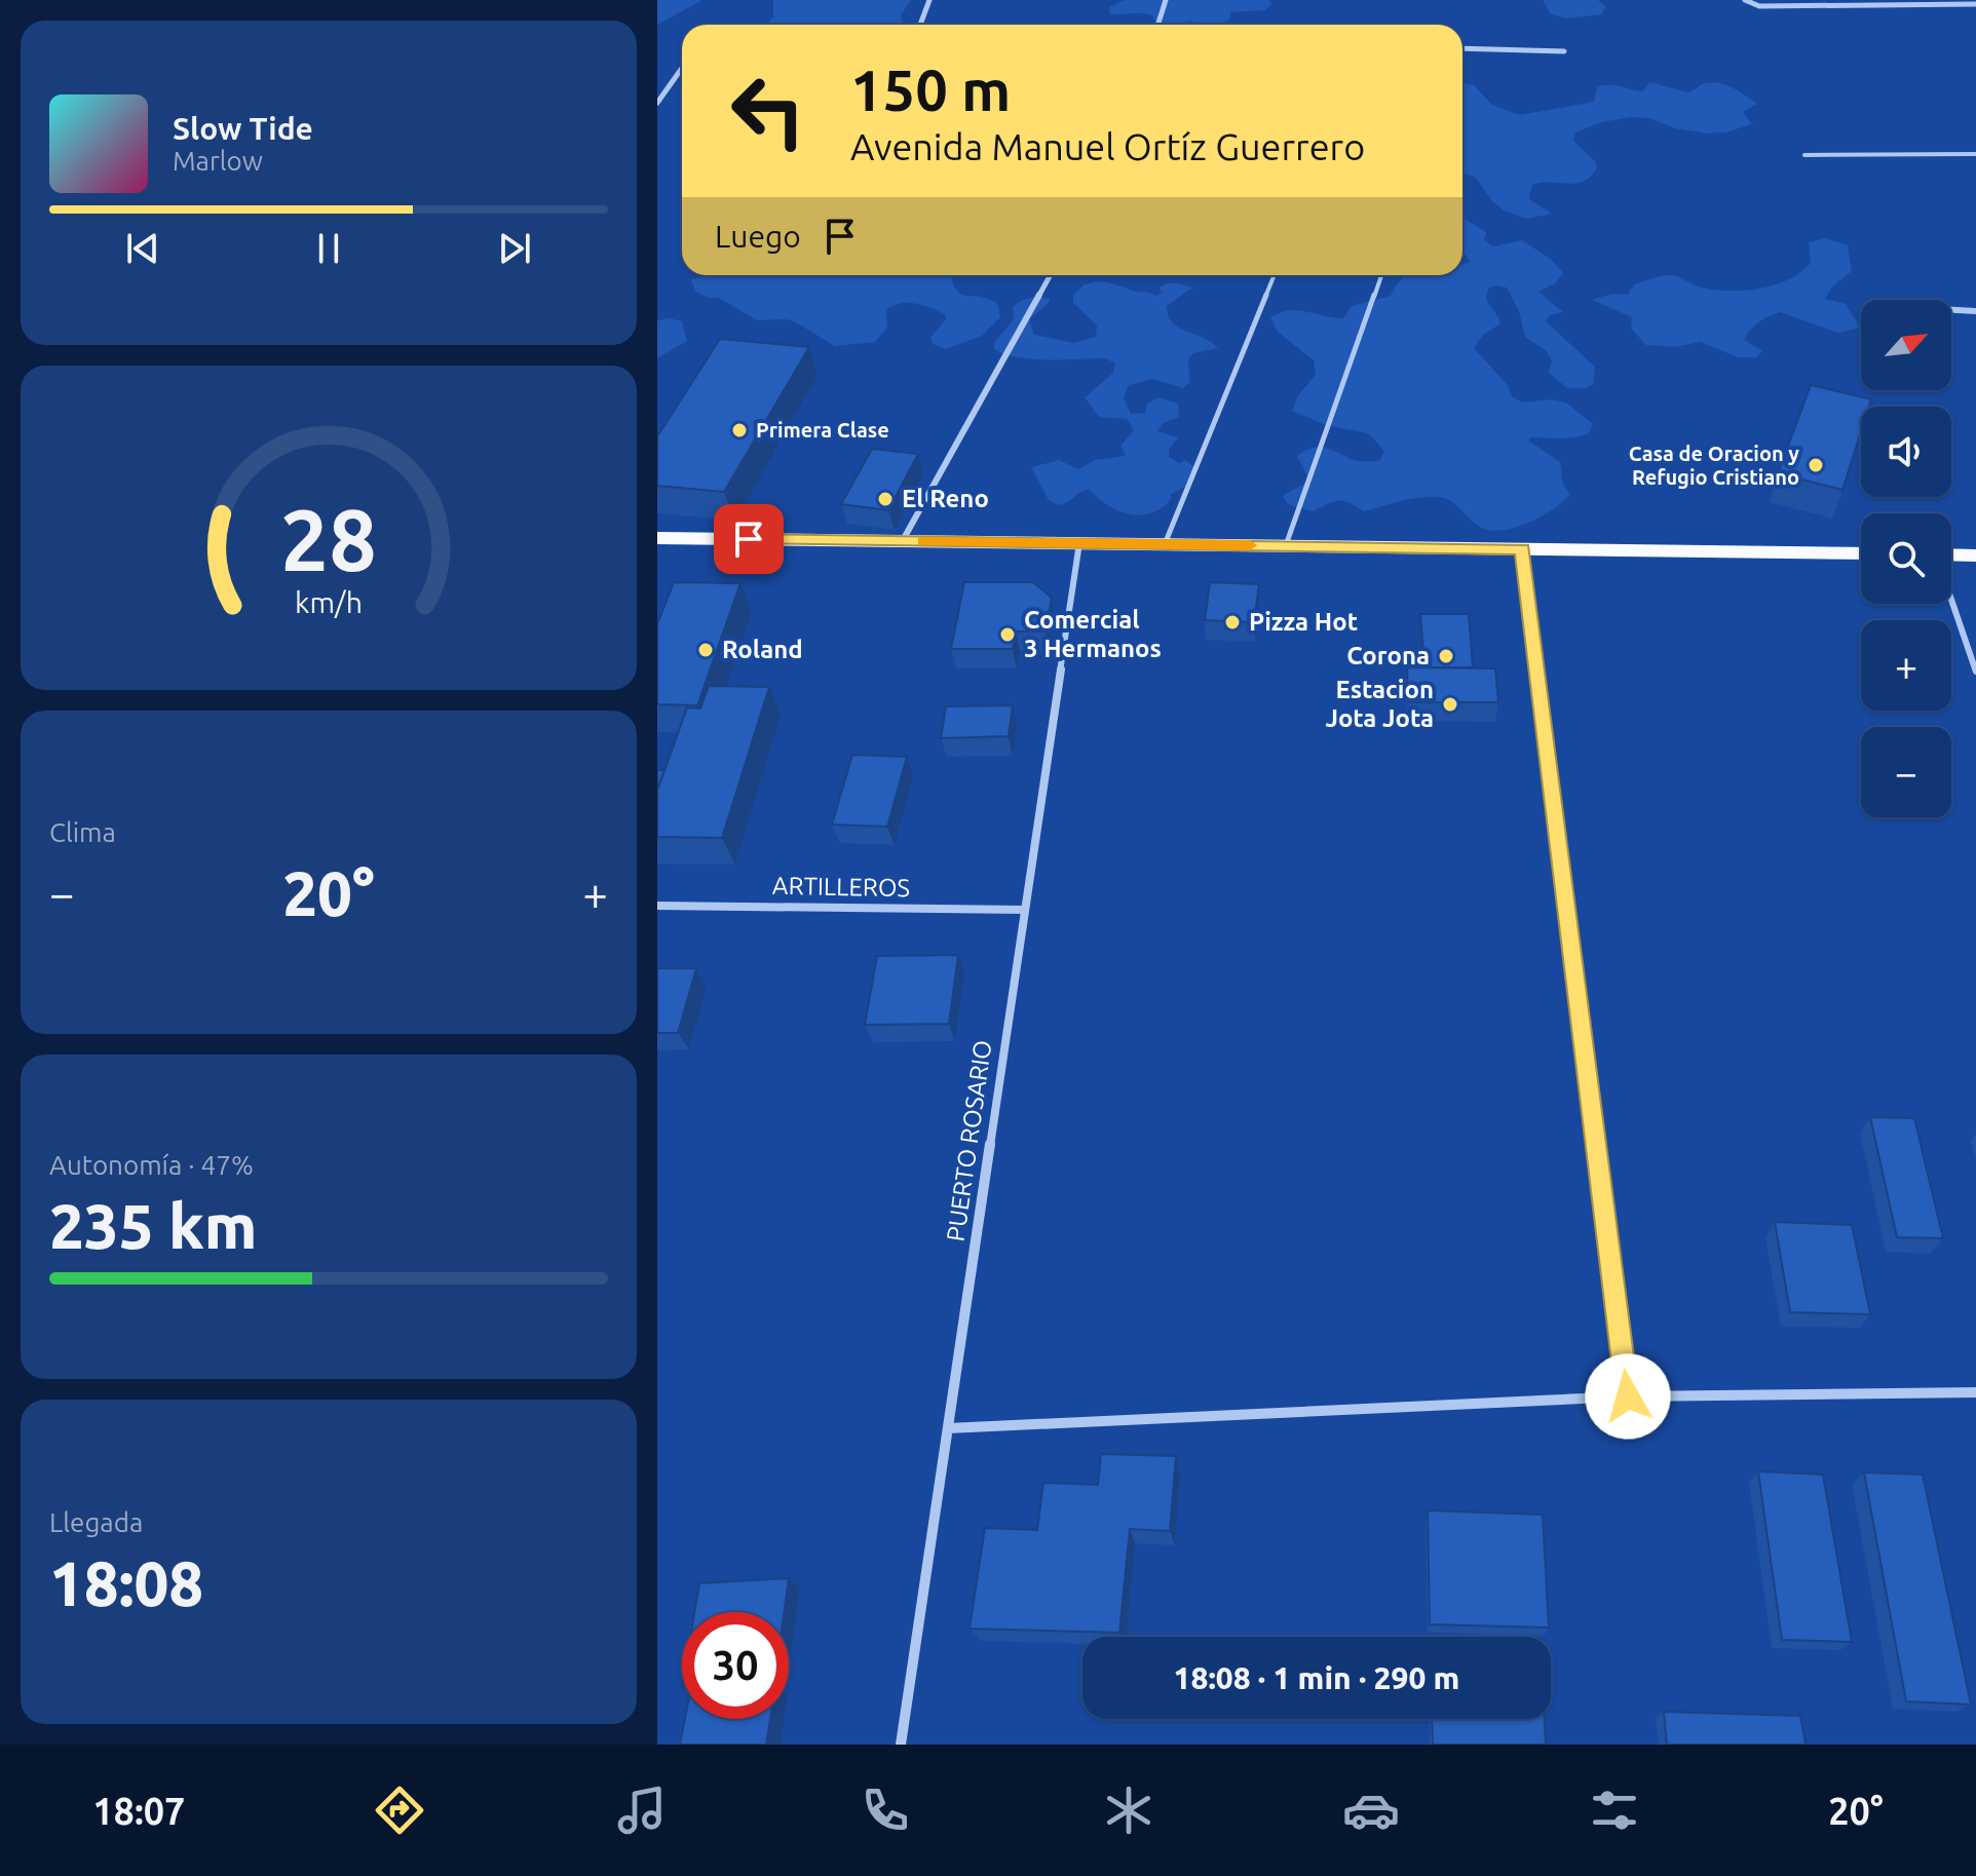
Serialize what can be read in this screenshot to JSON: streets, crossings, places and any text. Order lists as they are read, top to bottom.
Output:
{
  "streets": {
    "street": ["ARTILLEROS", "PUERTO ROSARIO"]
  },
  "crossings": [
    ["ARTILLEROS", "PUERTO ROSARIO"]
  ],
  "places": [
    "Primera Clase",
    "Casa de Oracion y Refugio Cristiano",
    "El Reno",
    "Pizza Hot",
    "Comercial 3 Hermanos",
    "Roland",
    "Corona",
    "Estacion Jota Jota"
  ],
  "north": "top right",
  "page": {
    "turn": ["150 m", "Avenida Manuel Ortíz Guerrero"],
    "song": ["Slow Tide", "Marlow"],
    "then": "Luego",
    "map_buttons": ["+", "−"],
    "tile": [
      "Clima",
      ["Autonomía · 47%", "235 km"],
      ["Llegada", "18:08"]
    ],
    "heat": ["−", "20°", "+"],
    "limit": "30",
    "trip": "18:08 · 1 min · 290 m",
    "tabs": ["18:07", "20°"],
    "gauge": ["28", "km/h"]
  }
}
